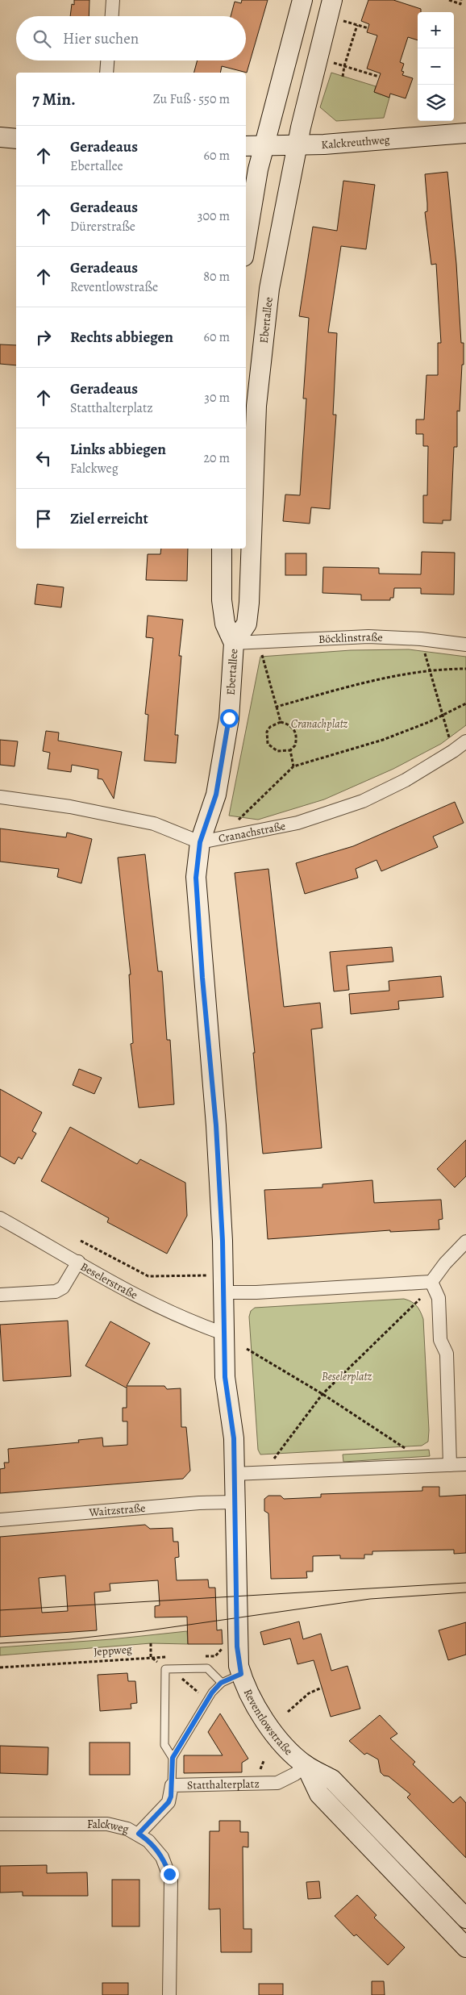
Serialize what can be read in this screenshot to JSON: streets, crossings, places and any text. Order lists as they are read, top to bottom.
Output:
{
  "streets": {
    "main road": ["Kalckreuthweg", "Ebertallee", "Reventlowstraße"],
    "street": [
      "Böcklinstraße",
      "Cranachstraße",
      "Beselerstraße",
      "Waitzstraße",
      "Statthalterplatz",
      "Falckweg"
    ],
    "path": ["Jeppweg"]
  },
  "crossings": [
    ["Kalckreuthweg", "Ebertallee"],
    ["Ebertallee", "Böcklinstraße"],
    ["Ebertallee", "Cranachstraße"],
    ["Ebertallee", "Reventlowstraße"],
    ["Beselerstraße", "Reventlowstraße"],
    ["Waitzstraße", "Reventlowstraße"],
    ["Reventlowstraße", "Statthalterplatz"],
    ["Statthalterplatz", "Falckweg"]
  ],
  "parks": ["Cranachplatz", "Beselerplatz"],
  "page": {
    "map_buttons": ["+", "−"],
    "search": "Hier suchen",
    "heading": ["7 Min.", "Zu Fuß · 550 m"],
    "list": [
      ["Geradeaus", "Ebertallee", "60 m"],
      ["Geradeaus", "Dürerstraße", "300 m"],
      ["Geradeaus", "Reventlowstraße", "80 m"],
      ["Rechts abbiegen", "60 m"],
      ["Geradeaus", "Statthalterplatz", "30 m"],
      ["Links abbiegen", "Falckweg", "20 m"],
      "Ziel erreicht"
    ]
  }
}
